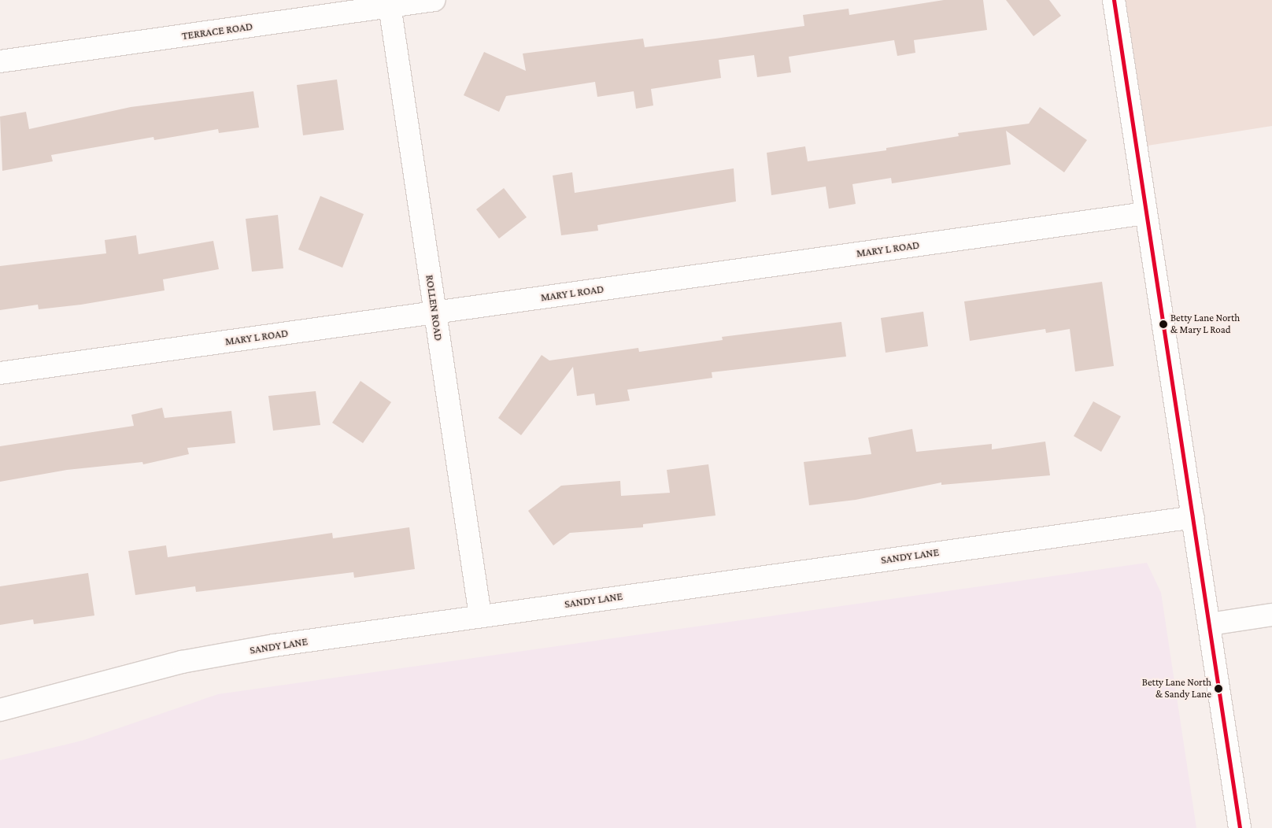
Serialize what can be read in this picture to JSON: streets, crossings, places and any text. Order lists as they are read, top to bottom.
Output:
{
  "streets": {
    "street": [
      "TERRACE ROAD",
      "MARY L ROAD",
      "ROLLEN ROAD",
      "SANDY LANE"
    ]
  },
  "crossings": [
    ["TERRACE ROAD", "ROLLEN ROAD"],
    ["MARY L ROAD", "ROLLEN ROAD"],
    ["ROLLEN ROAD", "SANDY LANE"]
  ],
  "places": ["Betty Lane North & Mary L Road", "Betty Lane North & Sandy Lane"]
}
